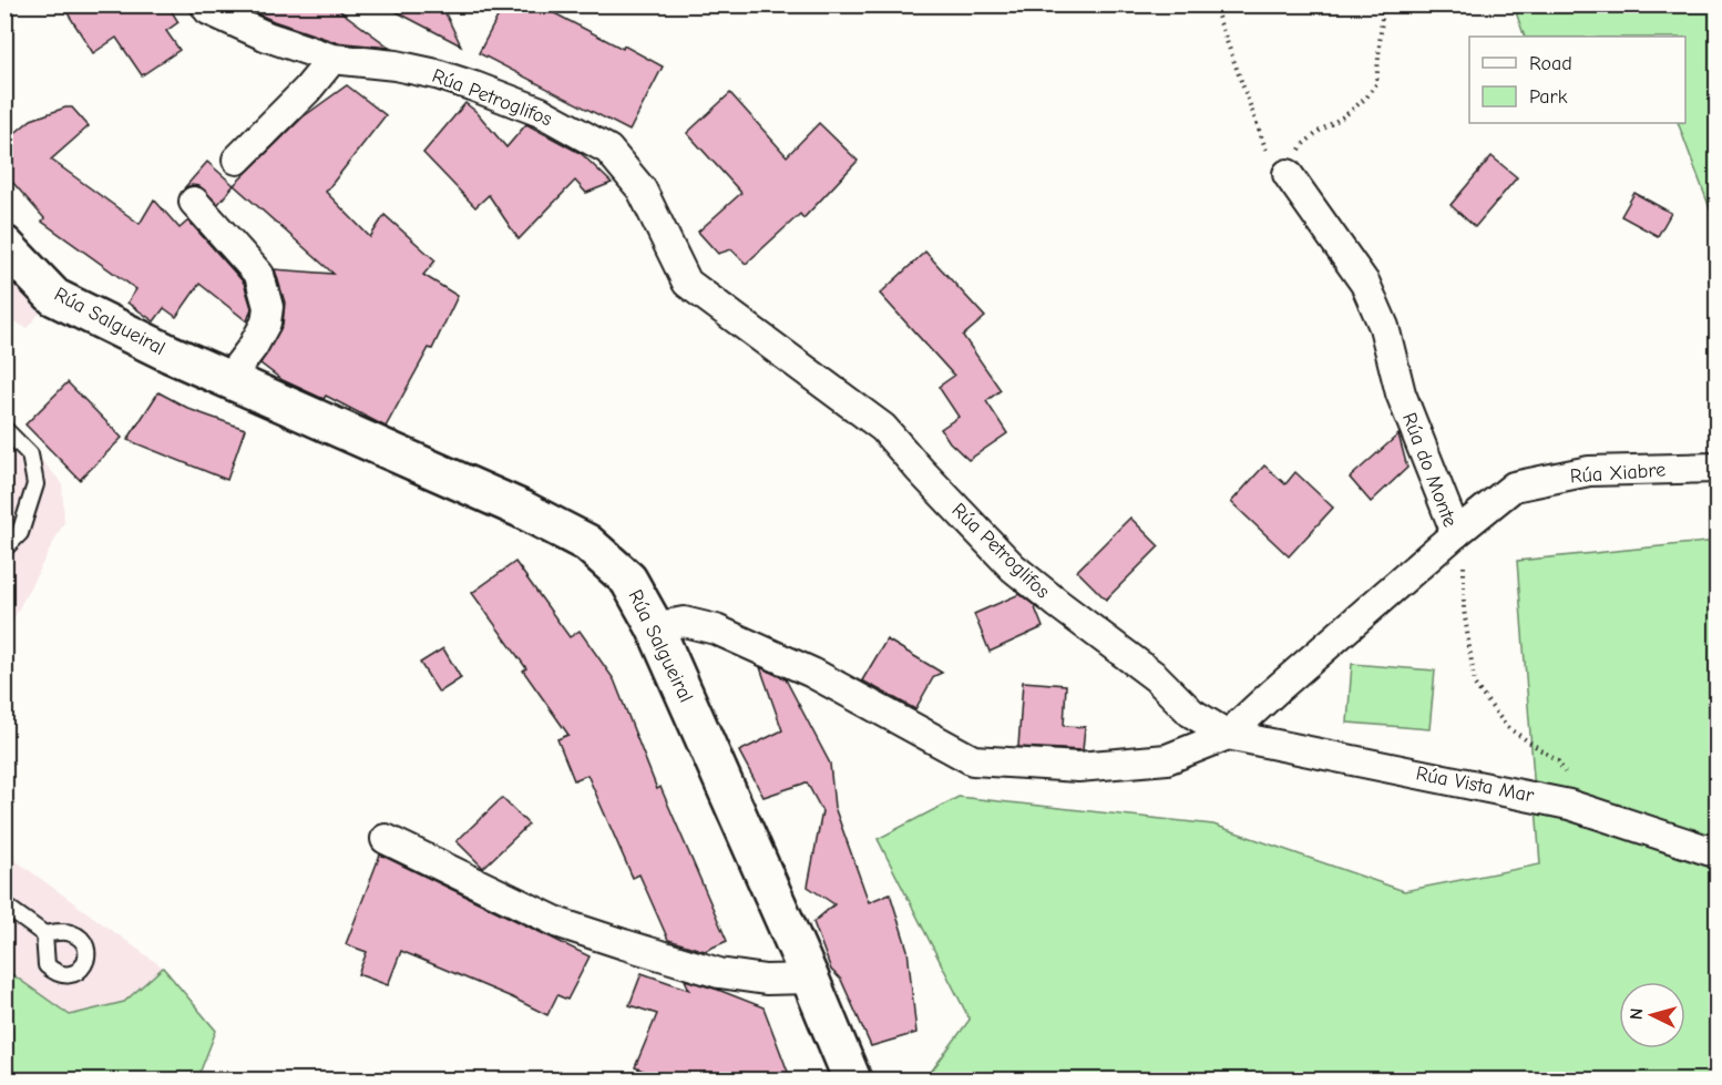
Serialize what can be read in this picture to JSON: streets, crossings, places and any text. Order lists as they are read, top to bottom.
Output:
{
  "streets": {
    "street": [
      "Rúa Petroglifos",
      "Rúa Salgueiral",
      "Rúa do Monte",
      "Rúa Xiabre",
      "Rúa Vista Mar"
    ]
  },
  "crossings": [
    ["Rúa Petroglifos", "Rúa do Monte"],
    ["Rúa Petroglifos", "Rúa Vista Mar"],
    ["Rúa do Monte", "Rúa Xiabre"],
    ["Rúa do Monte", "Rúa Vista Mar"]
  ],
  "legend": ["Road", "Park"],
  "north": "left"
}
